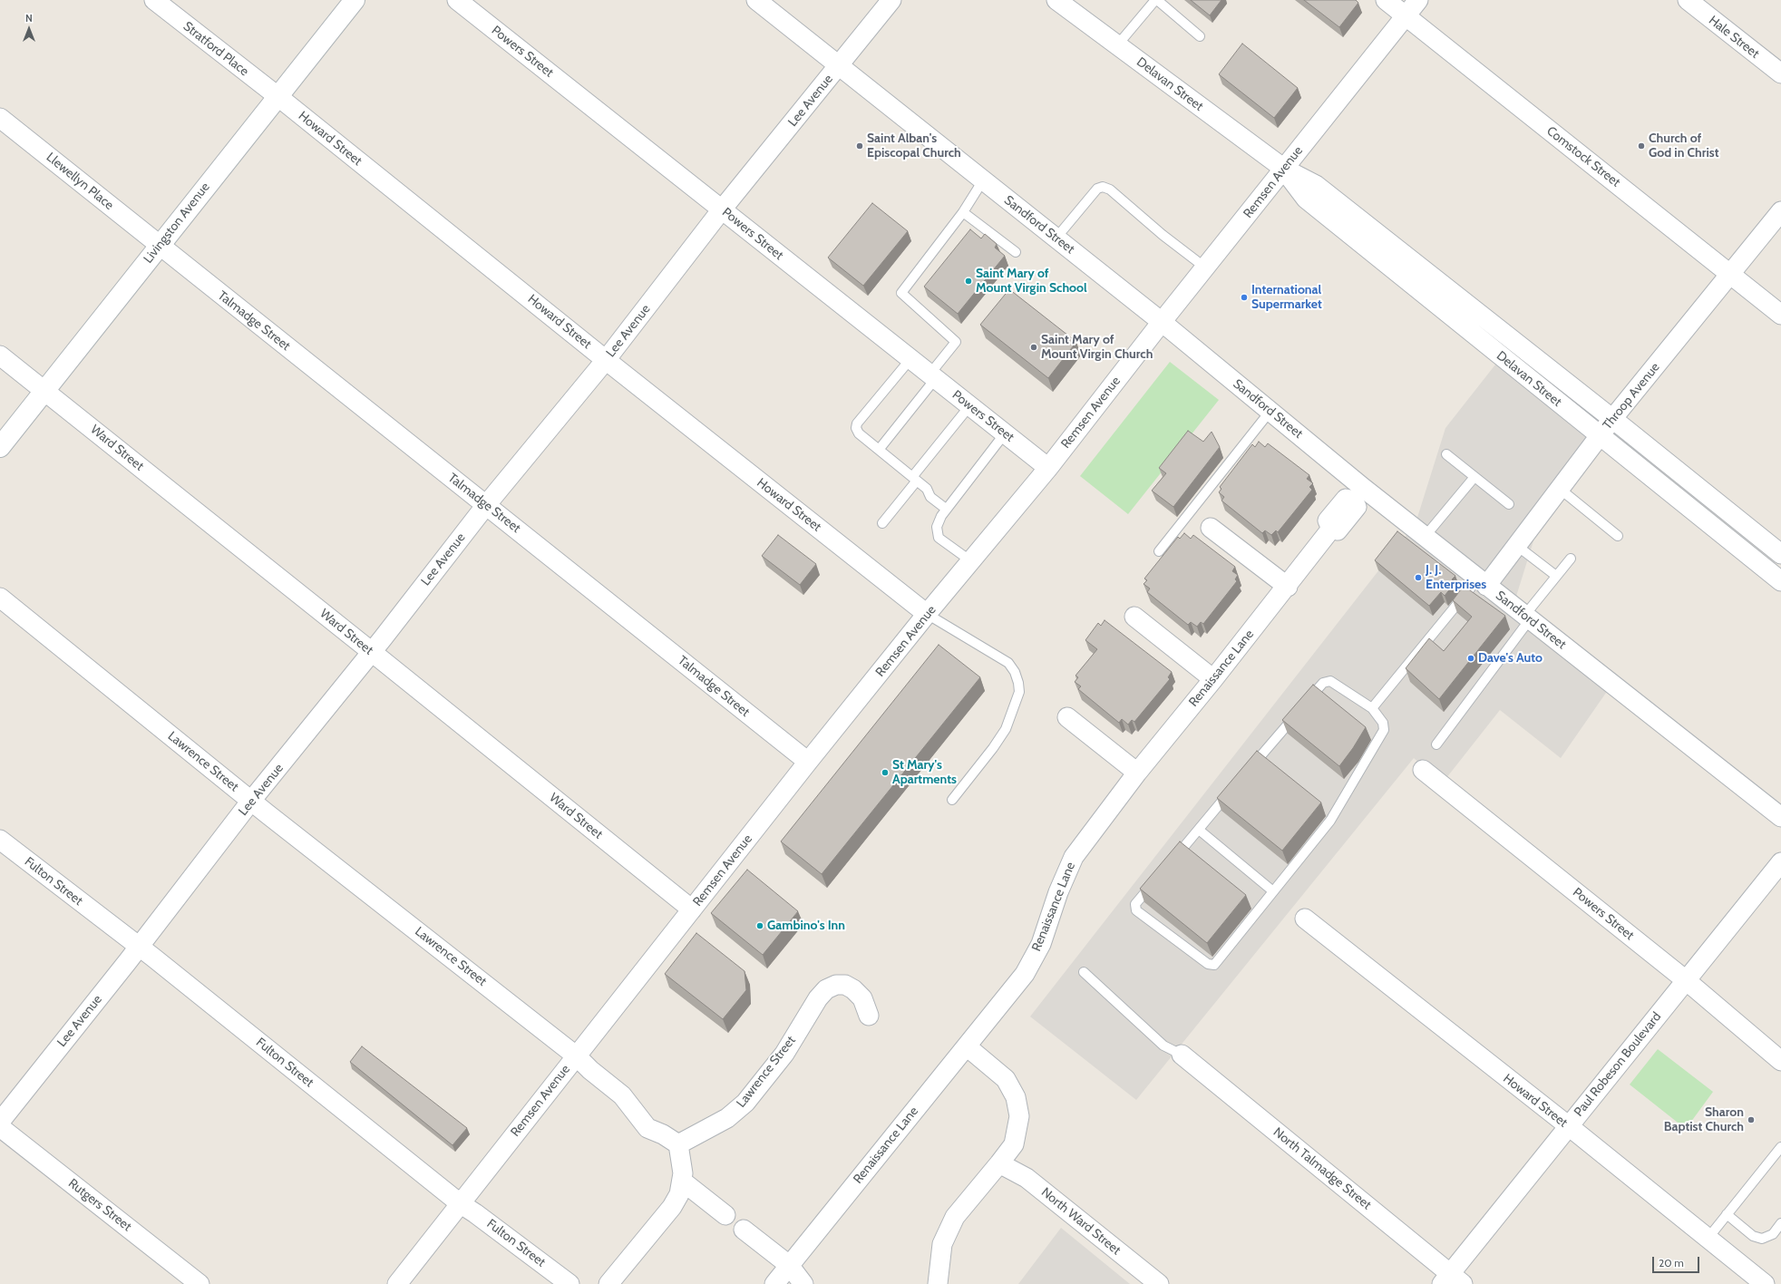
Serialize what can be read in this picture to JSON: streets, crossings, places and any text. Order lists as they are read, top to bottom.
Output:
{
  "streets": {
    "main road": ["Livingston Avenue"],
    "street": [
      "Hale Street",
      "Stratford Place",
      "Powers Street",
      "Delavan Street",
      "Lee Avenue",
      "Howard Street",
      "Comstock Street",
      "Llewellyn Place",
      "Remsen Avenue",
      "Sandford Street",
      "Talmadge Street",
      "Throop Avenue",
      "Ward Street",
      "Renaissance Lane",
      "Lawrence Street",
      "Fulton Street",
      "Paul Robeson Boulevard",
      "North Talmadge Street",
      "Rutgers Street",
      "North Ward Street"
    ]
  },
  "crossings": [
    ["Stratford Place", "Howard Street"],
    ["Stratford Place", "Livingston Avenue"],
    ["Powers Street", "Lee Avenue"],
    ["Powers Street", "Remsen Avenue"],
    ["Powers Street", "Paul Robeson Boulevard"],
    ["Delavan Street", "Remsen Avenue"],
    ["Delavan Street", "Throop Avenue"],
    ["Lee Avenue", "Howard Street"],
    ["Lee Avenue", "Sandford Street"],
    ["Lee Avenue", "Talmadge Street"],
    ["Lee Avenue", "Ward Street"],
    ["Lee Avenue", "Lawrence Street"],
    ["Lee Avenue", "Fulton Street"],
    ["Howard Street", "Remsen Avenue"],
    ["Howard Street", "Livingston Avenue"],
    ["Howard Street", "Paul Robeson Boulevard"],
    ["Comstock Street", "Remsen Avenue"],
    ["Comstock Street", "Throop Avenue"],
    ["Llewellyn Place", "Livingston Avenue"],
    ["Llewellyn Place", "Talmadge Street"],
    ["Remsen Avenue", "Sandford Street"],
    ["Remsen Avenue", "Talmadge Street"],
    ["Remsen Avenue", "Ward Street"],
    ["Remsen Avenue", "Lawrence Street"],
    ["Remsen Avenue", "Fulton Street"],
    ["Livingston Avenue", "Talmadge Street"],
    ["Livingston Avenue", "Ward Street"],
    ["Sandford Street", "Throop Avenue"],
    ["Sandford Street", "Renaissance Lane"],
    ["Paul Robeson Boulevard", "North Talmadge Street"]
  ],
  "places": [
    "Saint Alban's Episcopal Church",
    "Church of God in Christ",
    "Saint Mary of Mount Virgin School",
    "International Supermarket",
    "Saint Mary of Mount Virgin Church",
    "J. J. Enterprises",
    "Dave's Auto",
    "St Mary's Apartments",
    "Gambino's Inn",
    "Sharon Baptist Church"
  ],
  "scale_bar": "20 m",
  "north": "top"
}
